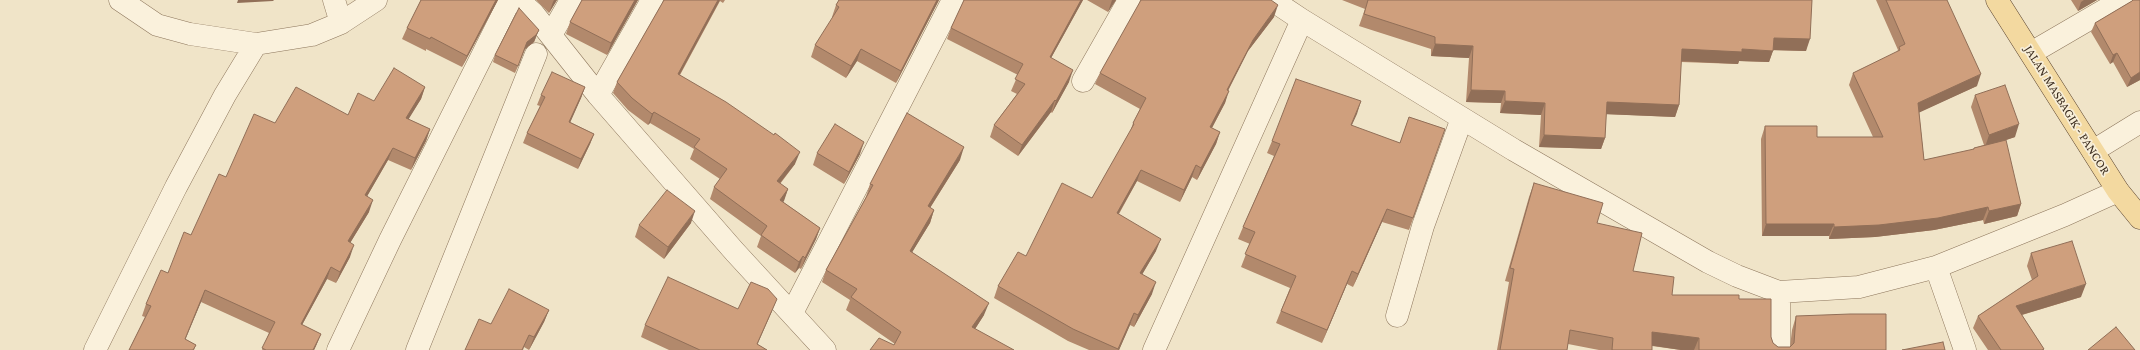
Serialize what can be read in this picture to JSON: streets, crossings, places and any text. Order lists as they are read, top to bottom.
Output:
{
  "streets": {
    "main road": ["JALAN MASBAGIK - PANCOR"]
  }
}
